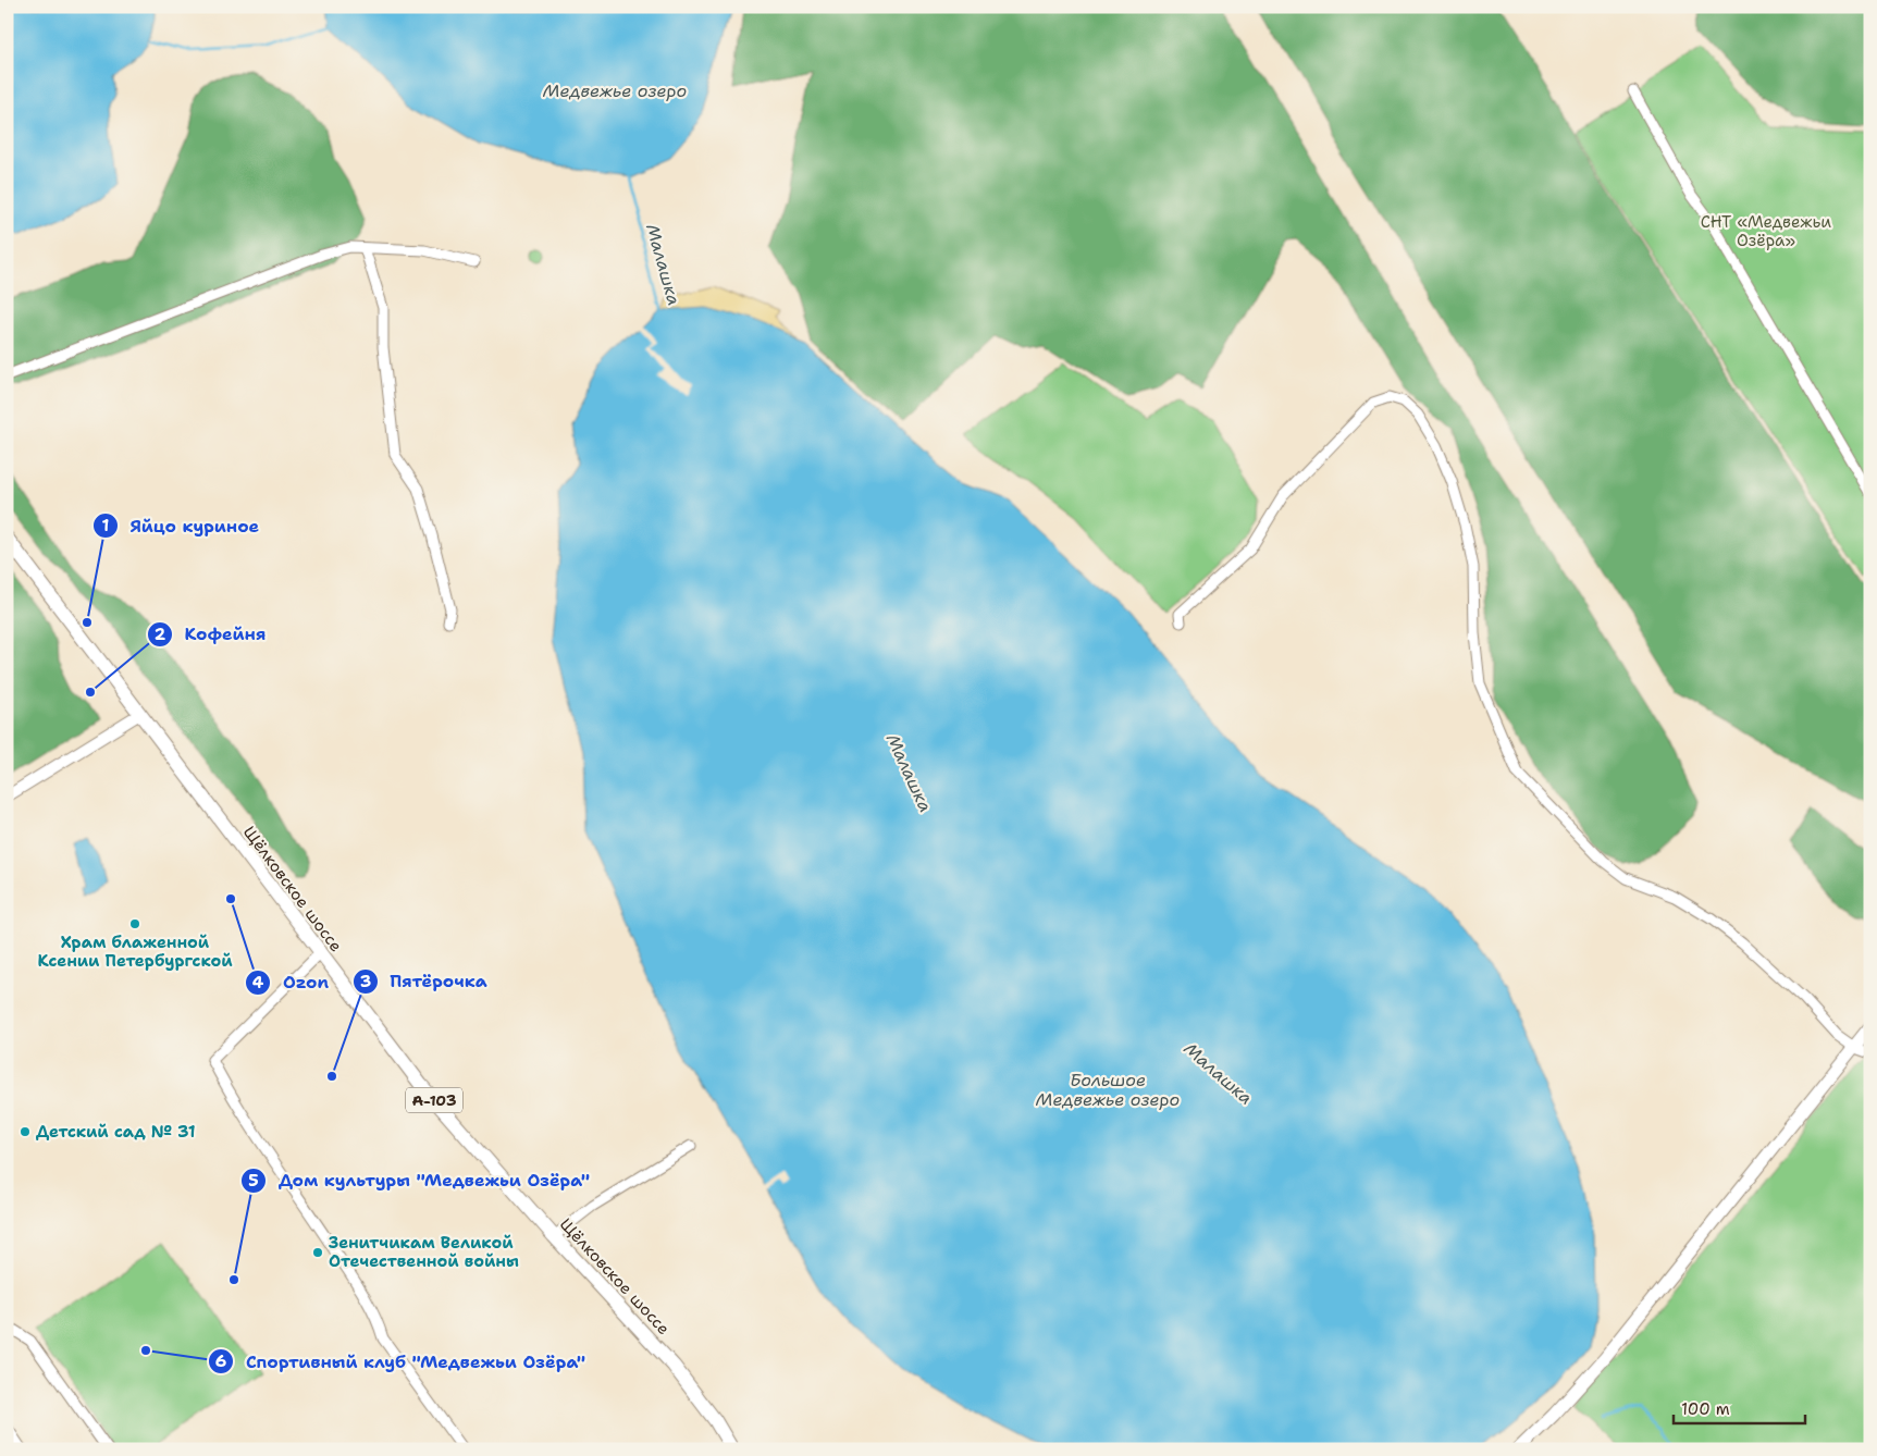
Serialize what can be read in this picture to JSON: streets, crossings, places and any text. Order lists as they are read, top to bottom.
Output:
{
  "streets": {
    "main road": ["Щёлковское шоссе", "А-103"]
  },
  "water": ["Медвежье озеро", "Малашка", "Большое Медвежье озеро"],
  "parks": ["СНТ «Медвежьи Озёра»"],
  "places": [
    "Яйцо куриное",
    "Кофейня",
    "Ozon",
    "Храм блаженной Ксении Петербургской",
    "Пятёрочка",
    "Детский сад № 31",
    "Зенитчикам Великой Отечественной войны",
    "Дом культуры \"Медвежьи Озёра\"",
    "Спортивный клуб \"Медвежьи Озёра\""
  ],
  "scale_bar": "100 m"
}
